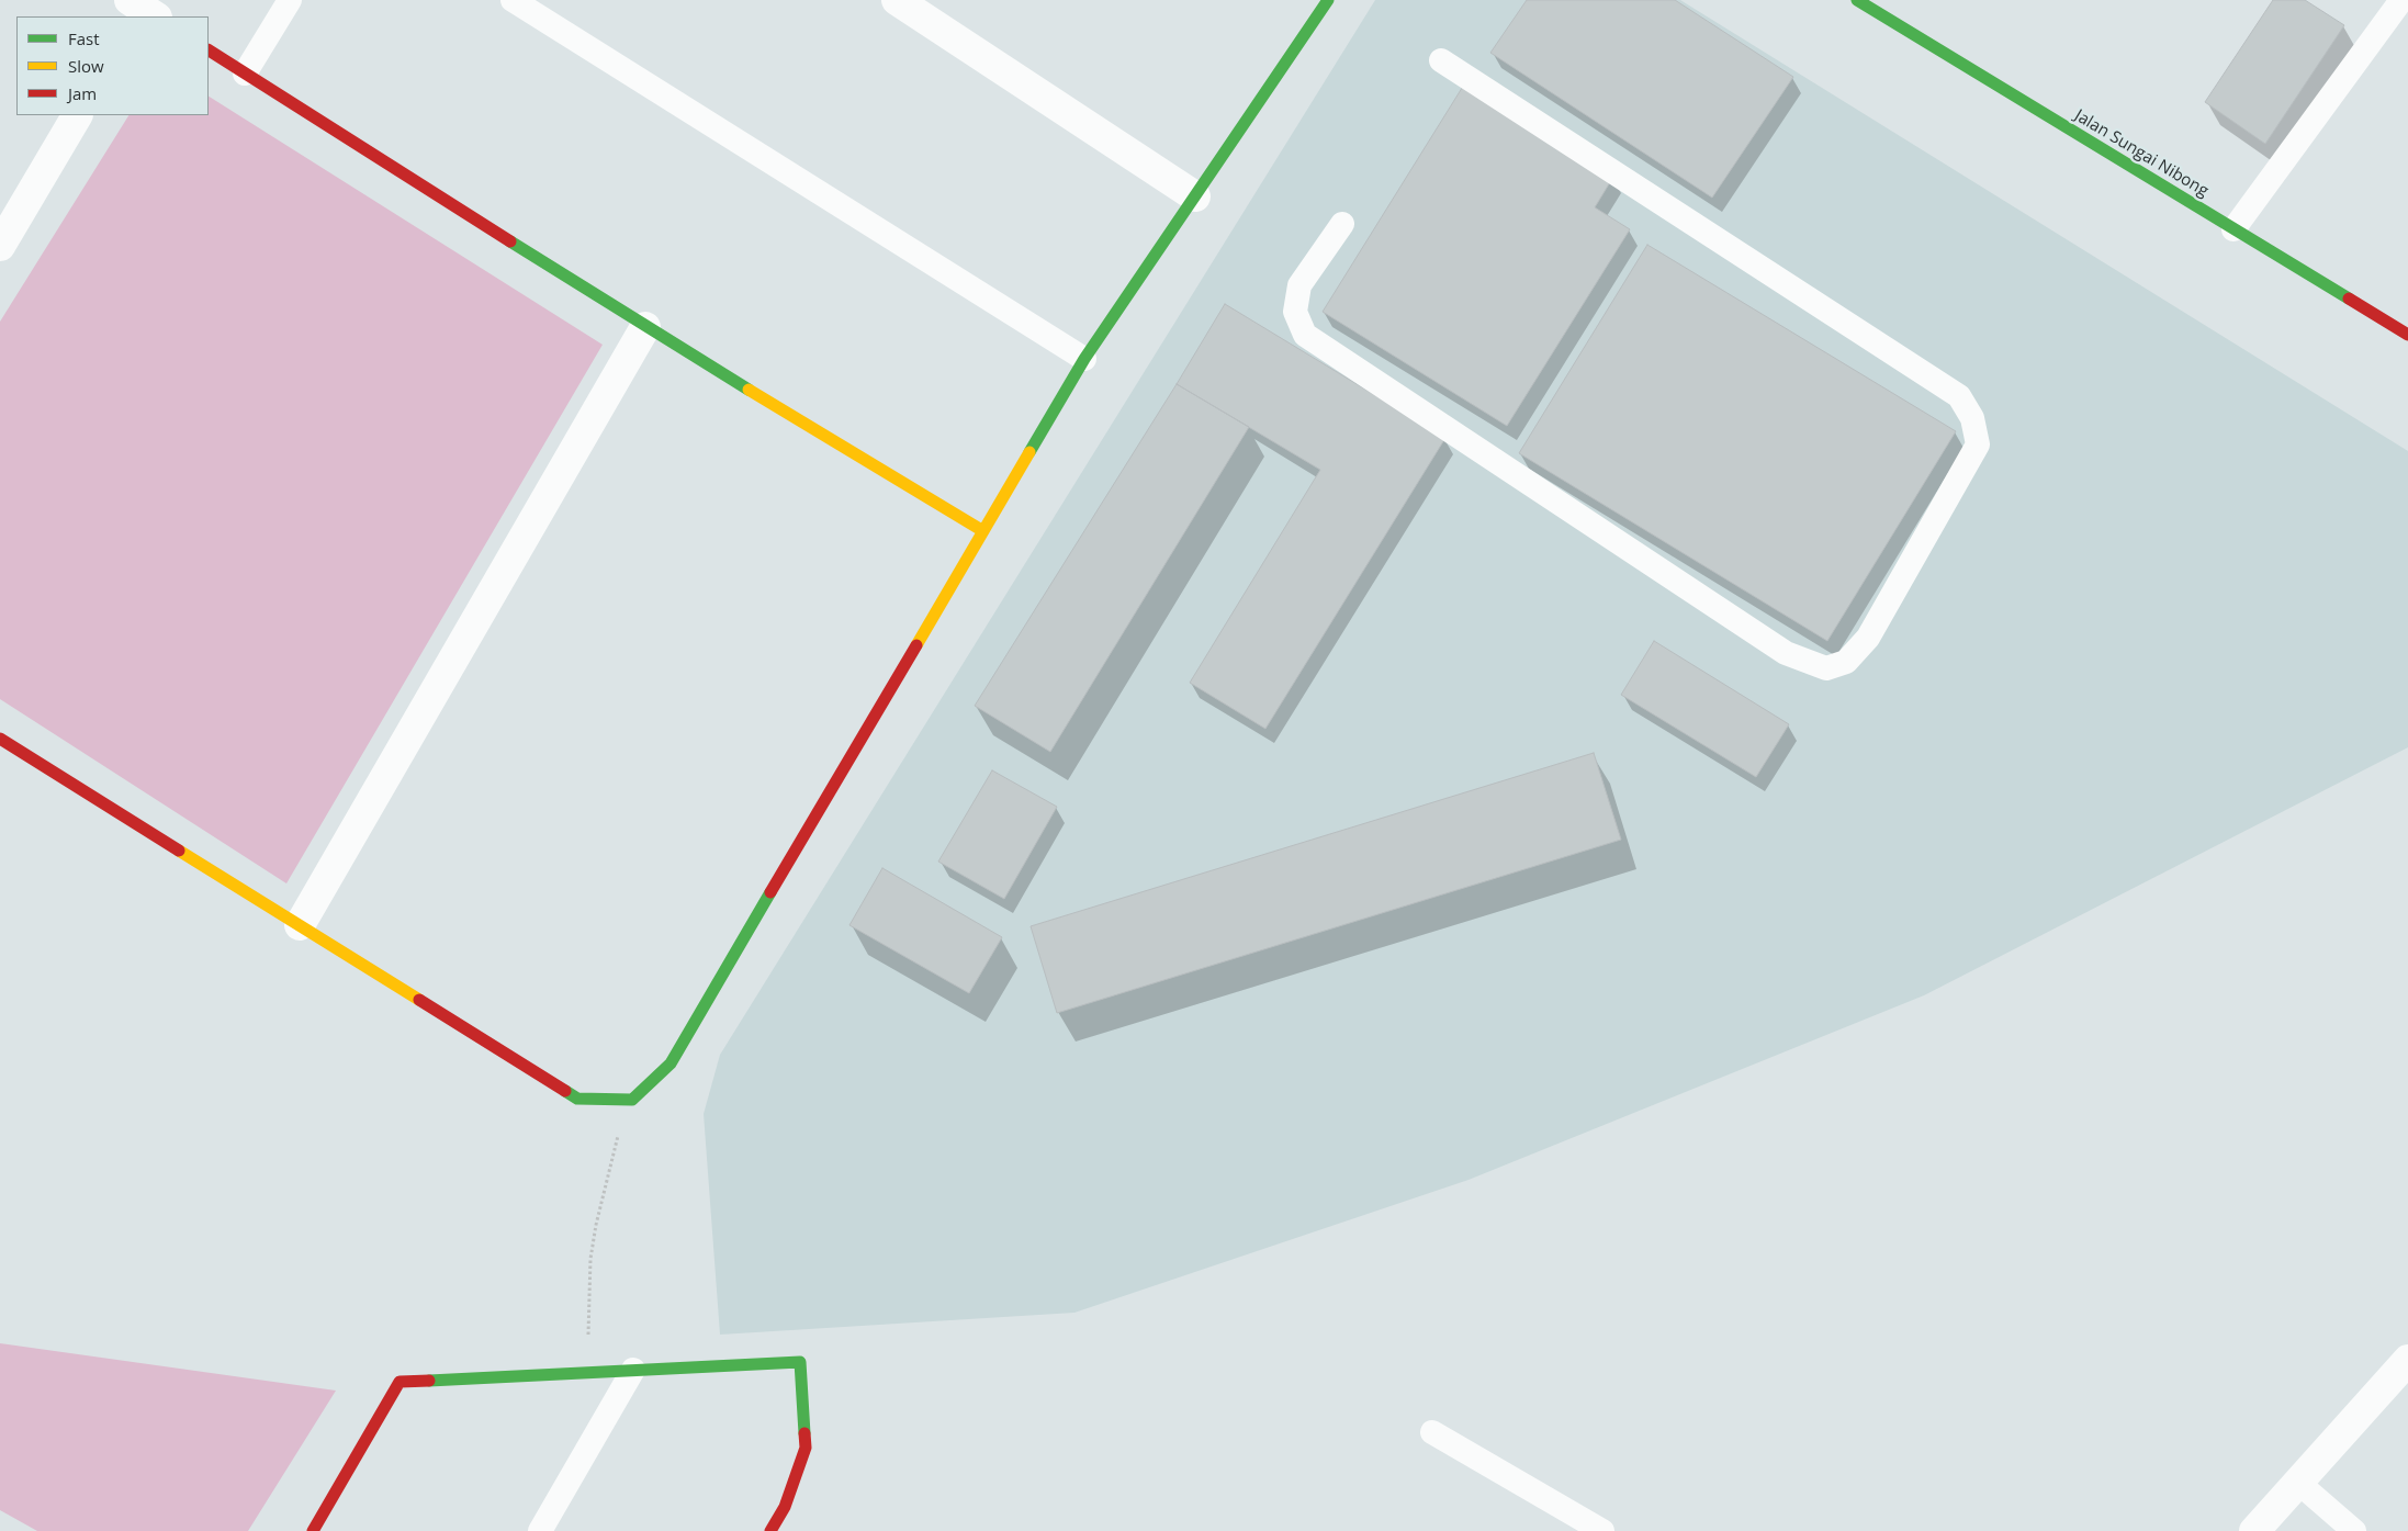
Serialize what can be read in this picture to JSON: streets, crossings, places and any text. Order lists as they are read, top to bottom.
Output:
{
  "streets": {
    "street": ["Jalan Sungai Nibong"]
  },
  "legend": ["Fast", "Slow", "Jam"]
}
